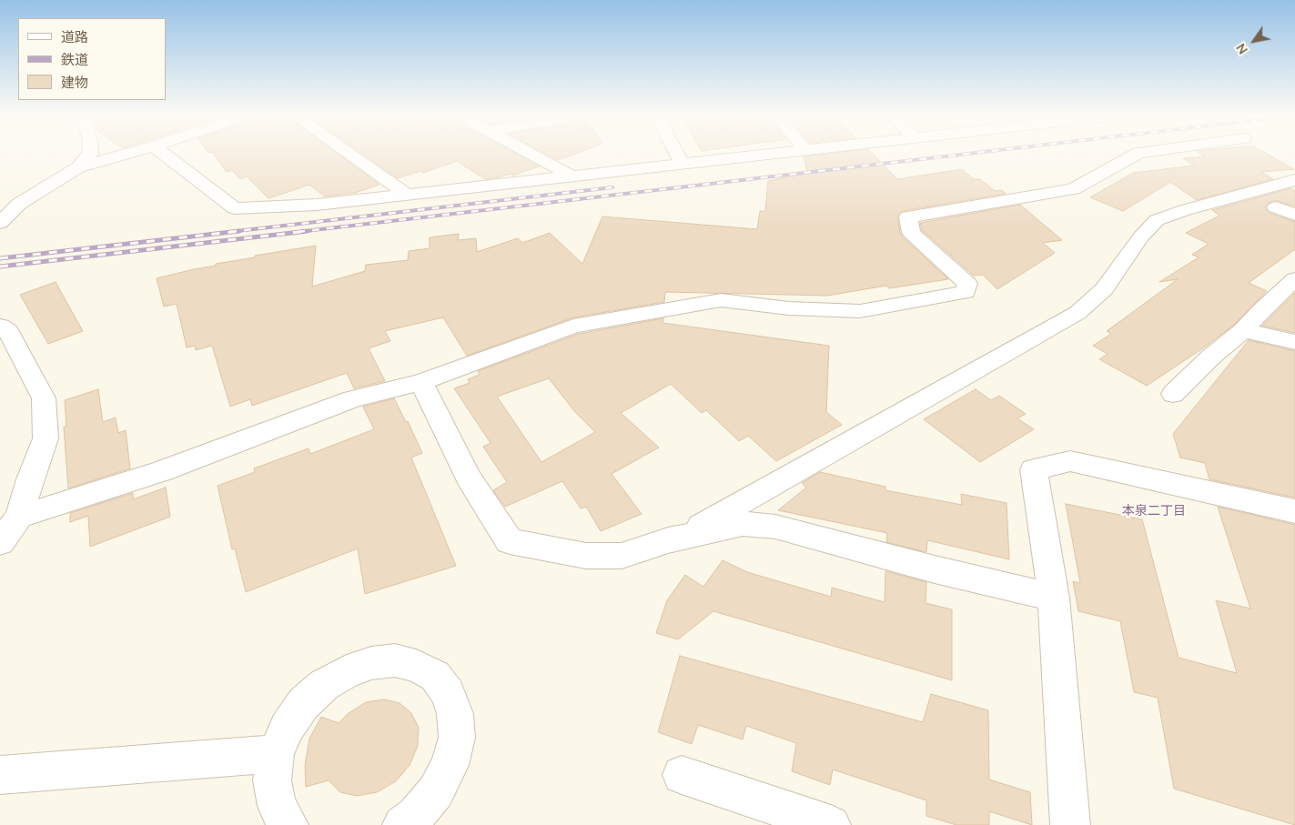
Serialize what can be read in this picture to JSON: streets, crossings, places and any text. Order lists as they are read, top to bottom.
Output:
{
  "districts": ["本泉二丁目"],
  "legend": ["道路", "鉄道", "建物"],
  "north": "bottom left"
}
